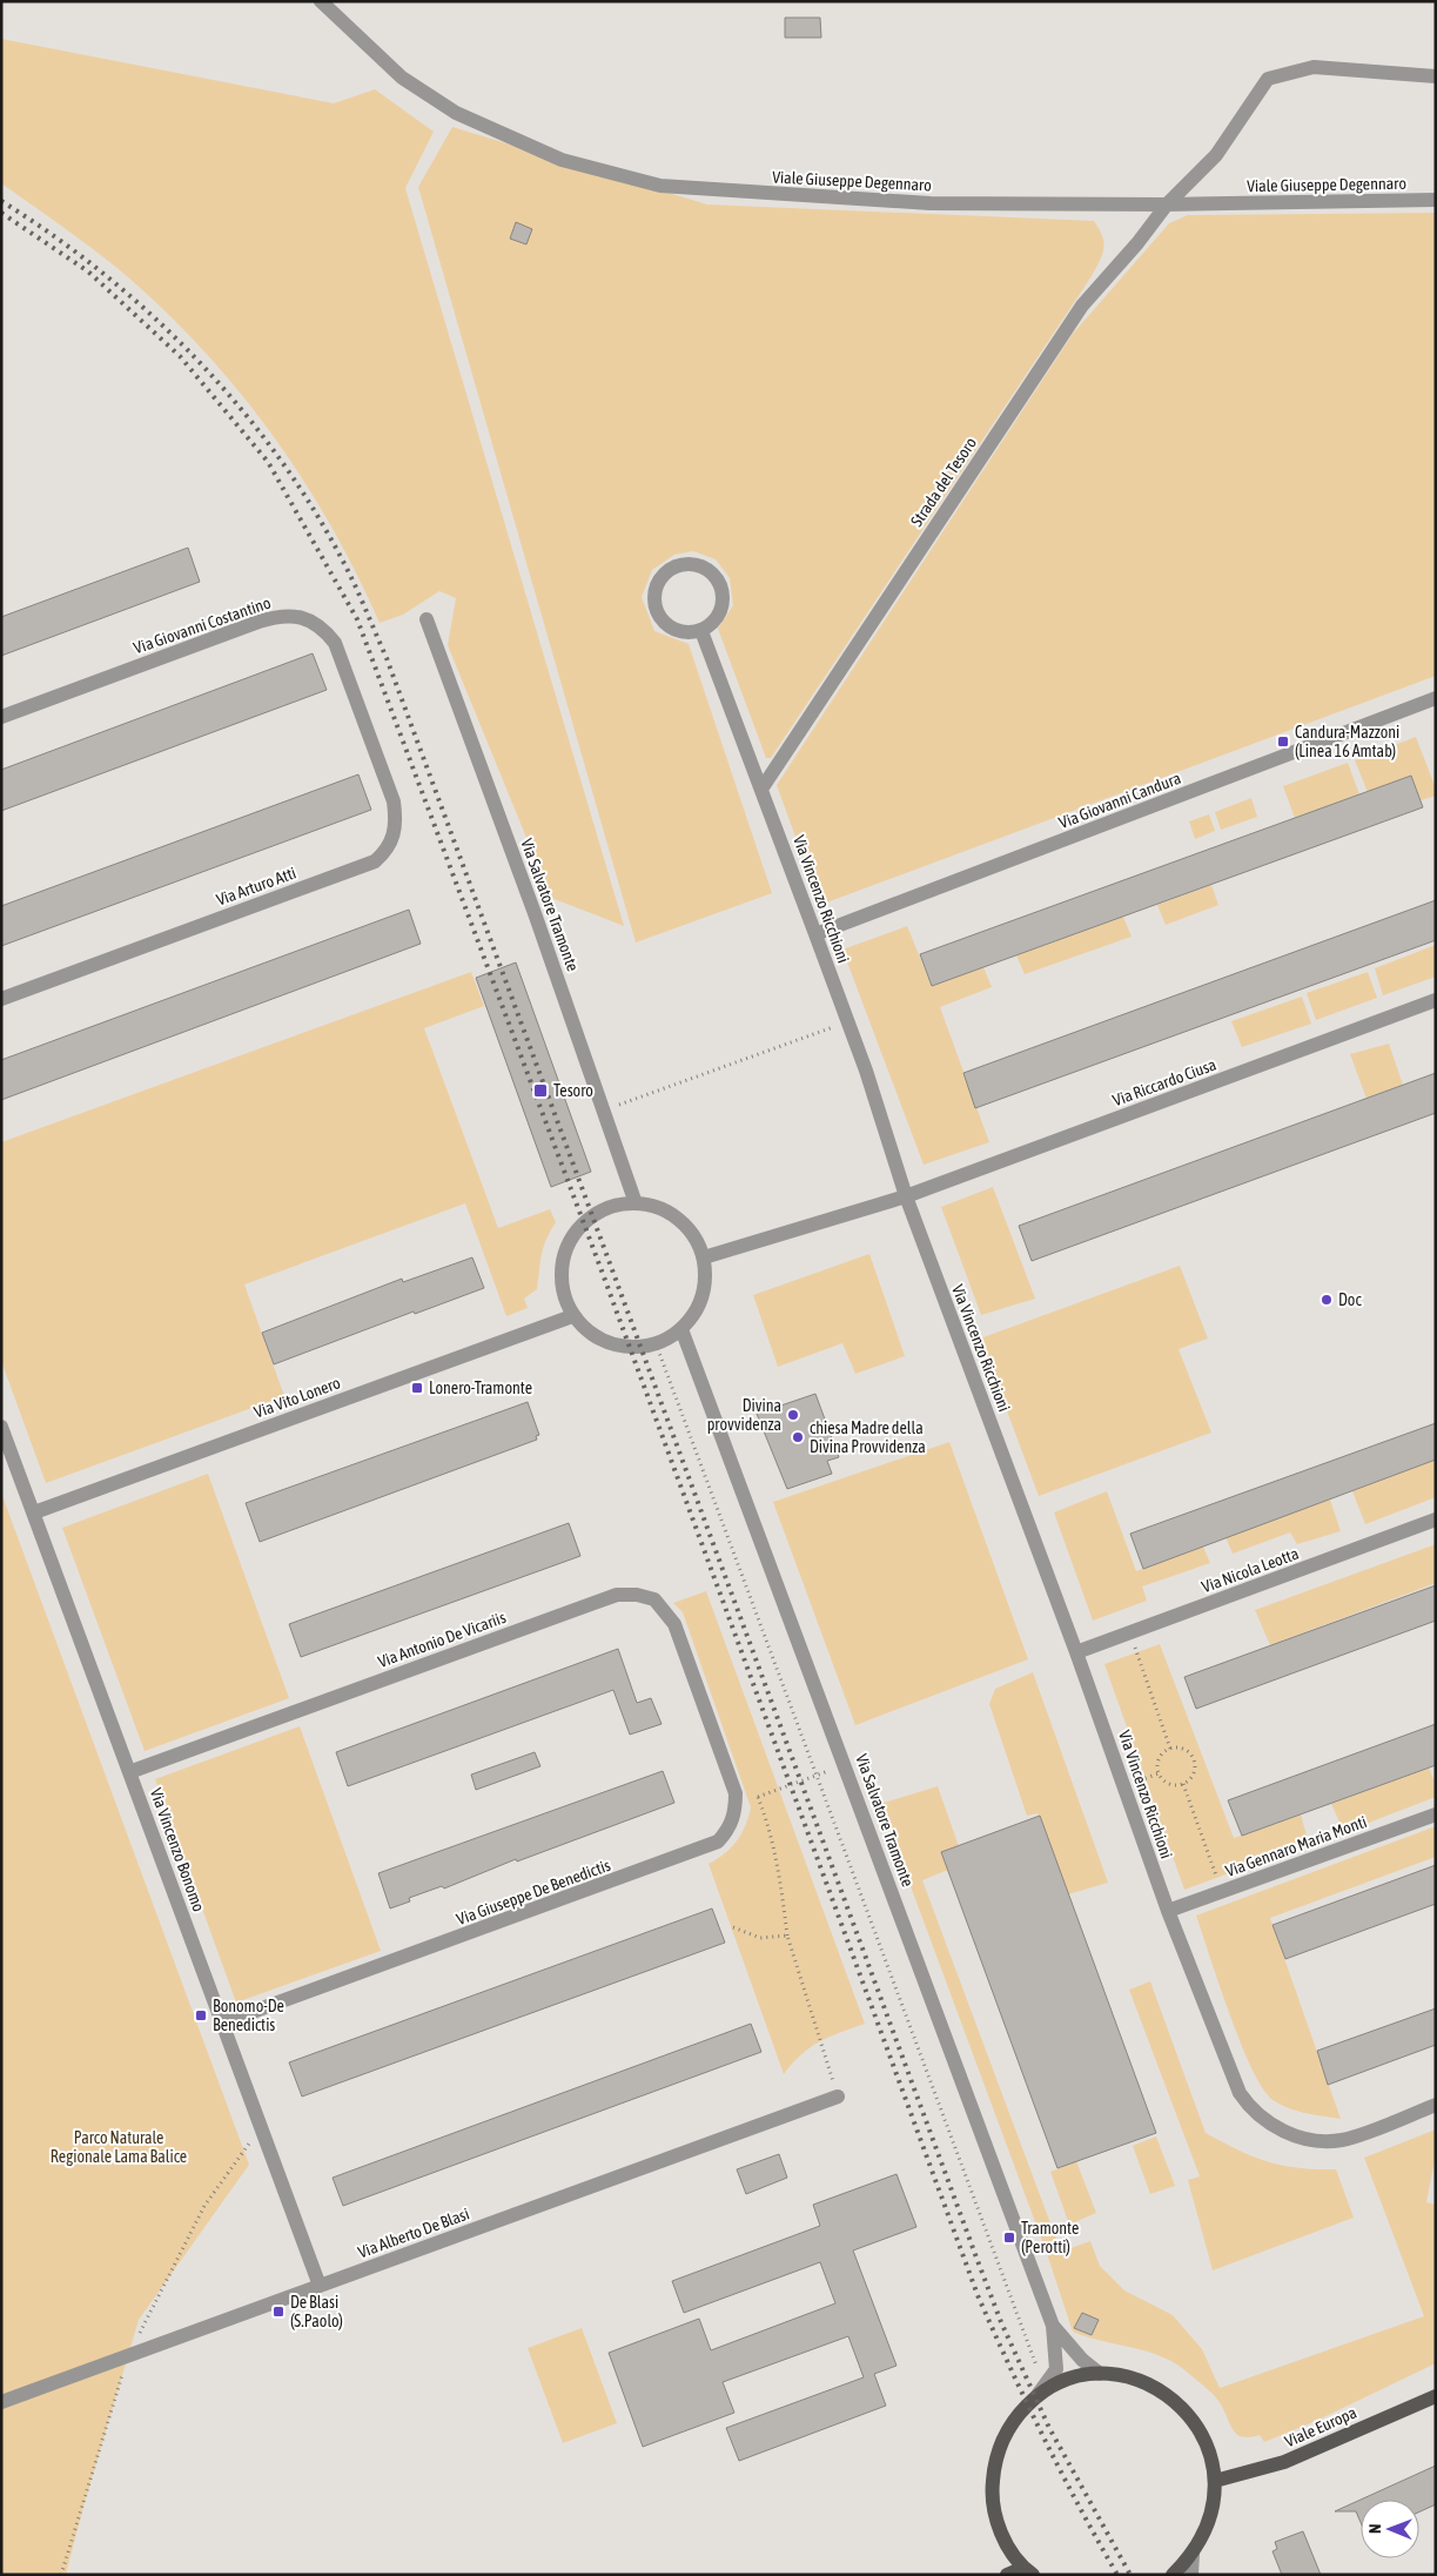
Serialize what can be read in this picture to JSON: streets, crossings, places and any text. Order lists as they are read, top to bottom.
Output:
{
  "streets": {
    "main road": ["Viale Europa"],
    "street": [
      "Viale Giuseppe Degennaro",
      "Strada del Tesoro",
      "Via Giovanni Costantino",
      "Via Giovanni Candura",
      "Via Arturo Atti",
      "Via Vincenzo Ricchioni",
      "Via Salvatore Tramonte",
      "Via Riccardo Ciusa",
      "Via Vito Lonero",
      "Via Nicola Leotta",
      "Via Antonio De Vicariis",
      "Via Gennaro Maria Monti",
      "Via Vincenzo Bonomo",
      "Via Giuseppe De Benedictis",
      "Via Alberto De Blasi"
    ]
  },
  "crossings": [
    ["Viale Giuseppe Degennaro", "Strada del Tesoro"],
    ["Strada del Tesoro", "Via Vincenzo Ricchioni"],
    ["Via Giovanni Costantino", "Via Arturo Atti"],
    ["Via Giovanni Candura", "Via Vincenzo Ricchioni"],
    ["Via Vincenzo Ricchioni", "Via Riccardo Ciusa"],
    ["Via Vincenzo Ricchioni", "Via Nicola Leotta"],
    ["Via Vincenzo Ricchioni", "Via Gennaro Maria Monti"],
    ["Via Salvatore Tramonte", "Via Riccardo Ciusa"],
    ["Via Salvatore Tramonte", "Via Vito Lonero"],
    ["Via Riccardo Ciusa", "Via Vito Lonero"],
    ["Via Vito Lonero", "Via Vincenzo Bonomo"],
    ["Via Antonio De Vicariis", "Via Vincenzo Bonomo"],
    ["Via Antonio De Vicariis", "Via Giuseppe De Benedictis"],
    ["Via Vincenzo Bonomo", "Via Giuseppe De Benedictis"],
    ["Via Vincenzo Bonomo", "Via Alberto De Blasi"]
  ],
  "parks": ["Parco Naturale Regionale Lama Balice"],
  "places": {
    "transit": [
      "Candura-Mazzoni (Linea 16 Amtab)",
      "Tesoro",
      "Lonero-Tramonte",
      "Bonomo-De Benedictis",
      "Tramonte (Perotti)",
      "De Blasi (S.Paolo)"
    ],
    "other": ["Doc", "Divina provvidenza", "chiesa Madre della Divina Provvidenza"]
  },
  "north": "left"
}
